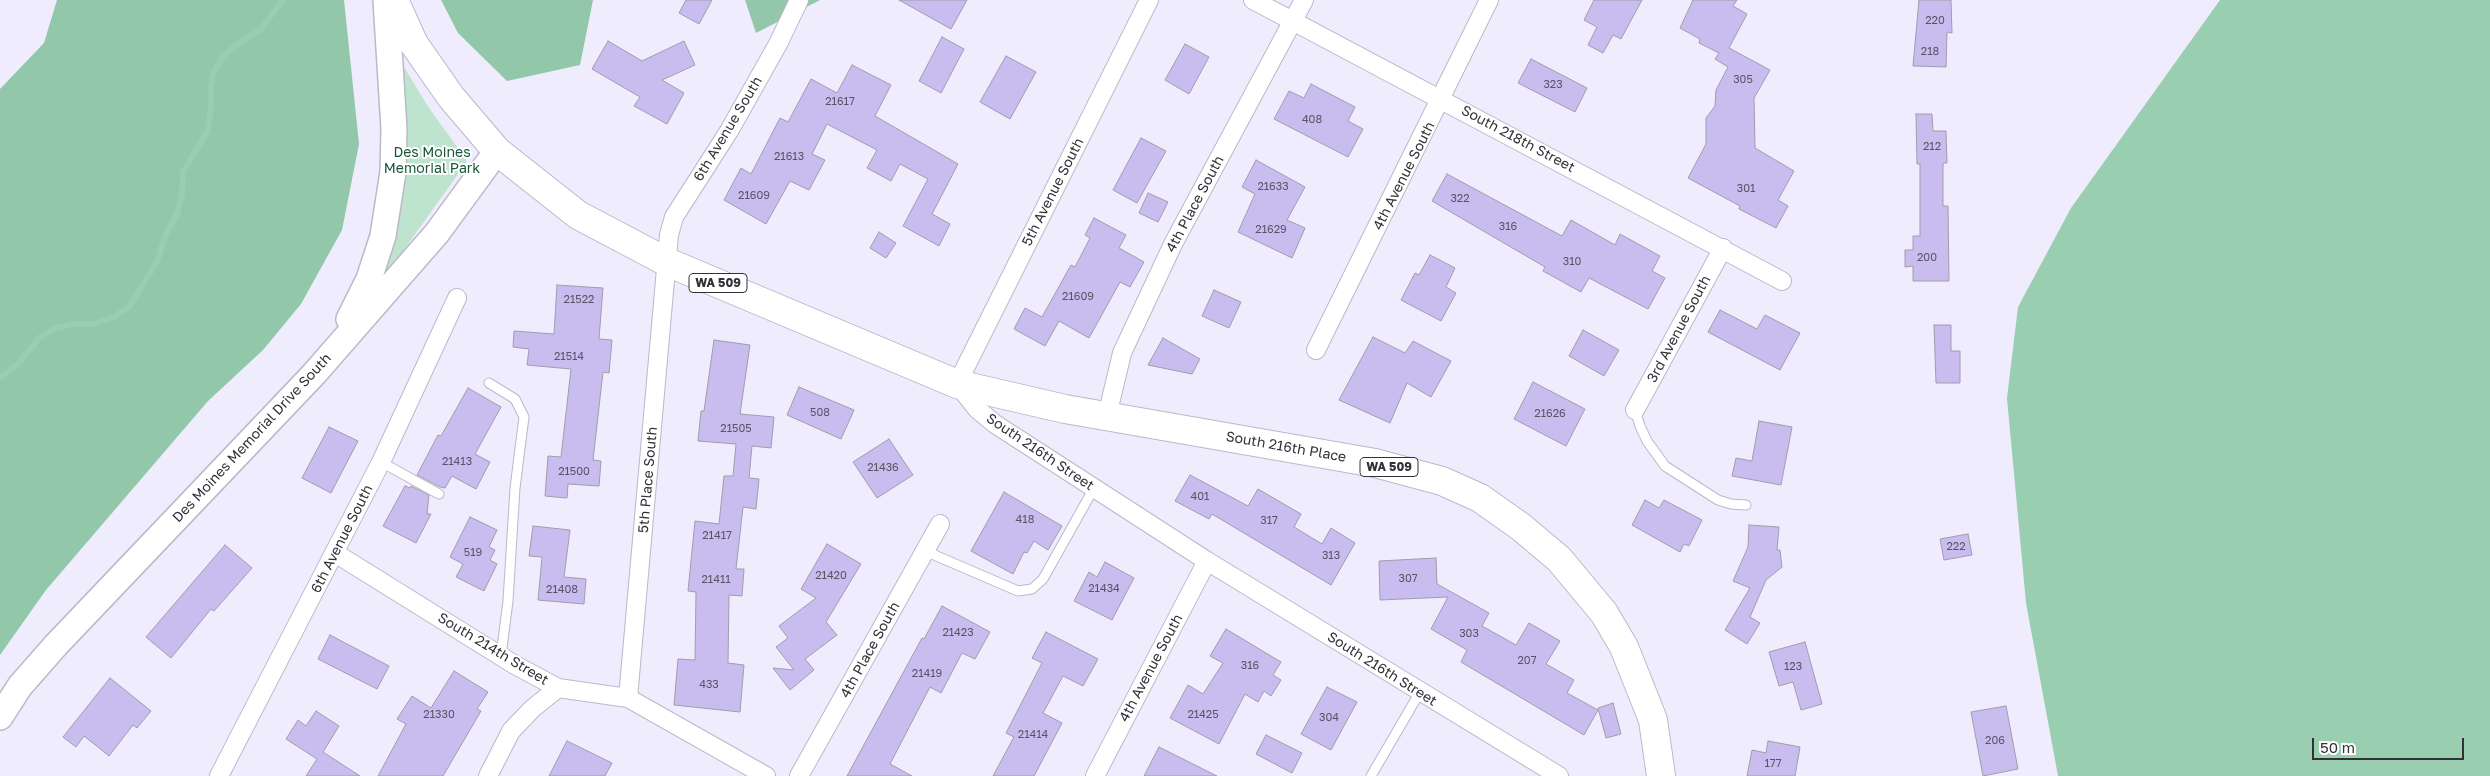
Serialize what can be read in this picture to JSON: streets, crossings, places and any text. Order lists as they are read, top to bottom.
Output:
{
  "streets": {
    "main road": [
      "WA 509",
      "Des Moines Memorial Drive South",
      "South 216th Place",
      "South 216th Street"
    ],
    "street": [
      "6th Avenue South",
      "South 218th Street",
      "4th Avenue South",
      "5th Avenue South",
      "4th Place South",
      "3rd Avenue South",
      "5th Place South",
      "South 214th Street"
    ]
  },
  "crossings": [
    ["6th Avenue South", "South 216th Street"],
    ["6th Avenue South", "5th Place South"],
    ["6th Avenue South", "South 214th Street"],
    ["South 218th Street", "4th Avenue South"],
    ["South 218th Street", "4th Place South"],
    ["South 218th Street", "3rd Avenue South"],
    ["4th Avenue South", "South 216th Street"],
    ["5th Avenue South", "South 216th Place"],
    ["5th Avenue South", "South 216th Street"],
    ["4th Place South", "South 216th Place"],
    ["Des Moines Memorial Drive South", "South 216th Street"],
    ["South 216th Place", "South 216th Street"],
    ["South 216th Street", "5th Place South"],
    ["5th Place South", "South 214th Street"]
  ],
  "parks": ["Des Moines Memorial Park"],
  "house_numbers": [
    "220",
    "218",
    "305",
    "323",
    "21617",
    "408",
    "212",
    "21613",
    "21633",
    "301",
    "21609",
    "322",
    "316",
    "21629",
    "200",
    "310",
    "21609",
    "21522",
    "21514",
    "508",
    "21626",
    "21505",
    "21413",
    "21436",
    "21500",
    "401",
    "418",
    "317",
    "21417",
    "222",
    "519",
    "313",
    "21420",
    "307",
    "21411",
    "21434",
    "21408",
    "21423",
    "303",
    "207",
    "316",
    "123",
    "21419",
    "433",
    "21330",
    "21425",
    "304",
    "21414",
    "206",
    "177"
  ],
  "scale_bar": "50 m"
}
